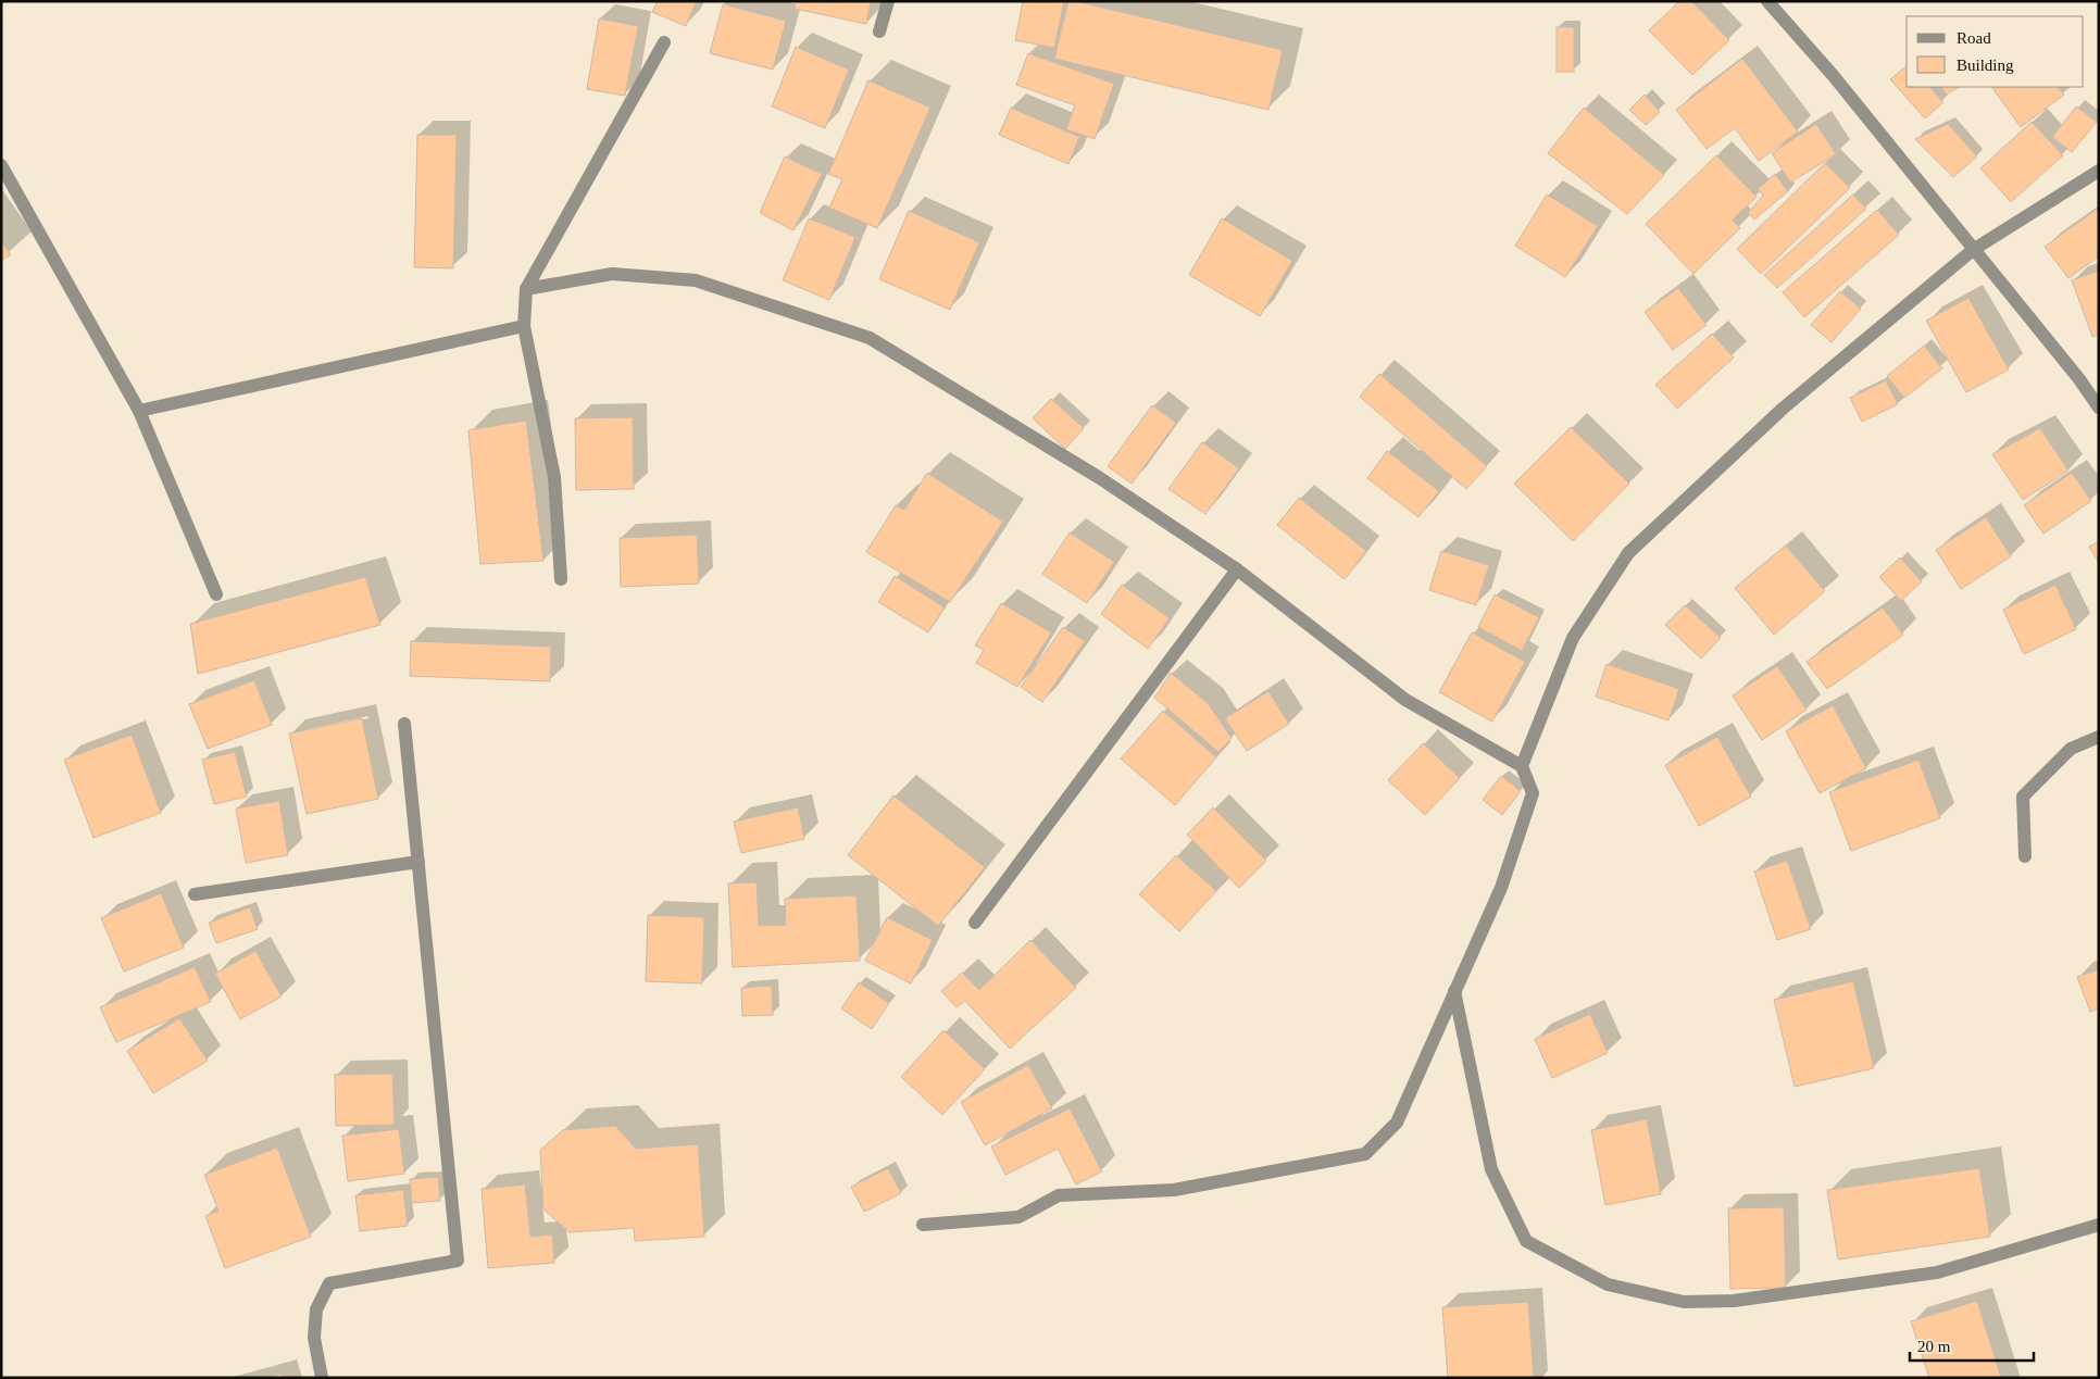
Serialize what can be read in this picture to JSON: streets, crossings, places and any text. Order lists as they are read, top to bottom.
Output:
{
  "legend": ["Road", "Building"],
  "scale_bar": "20 m"
}
